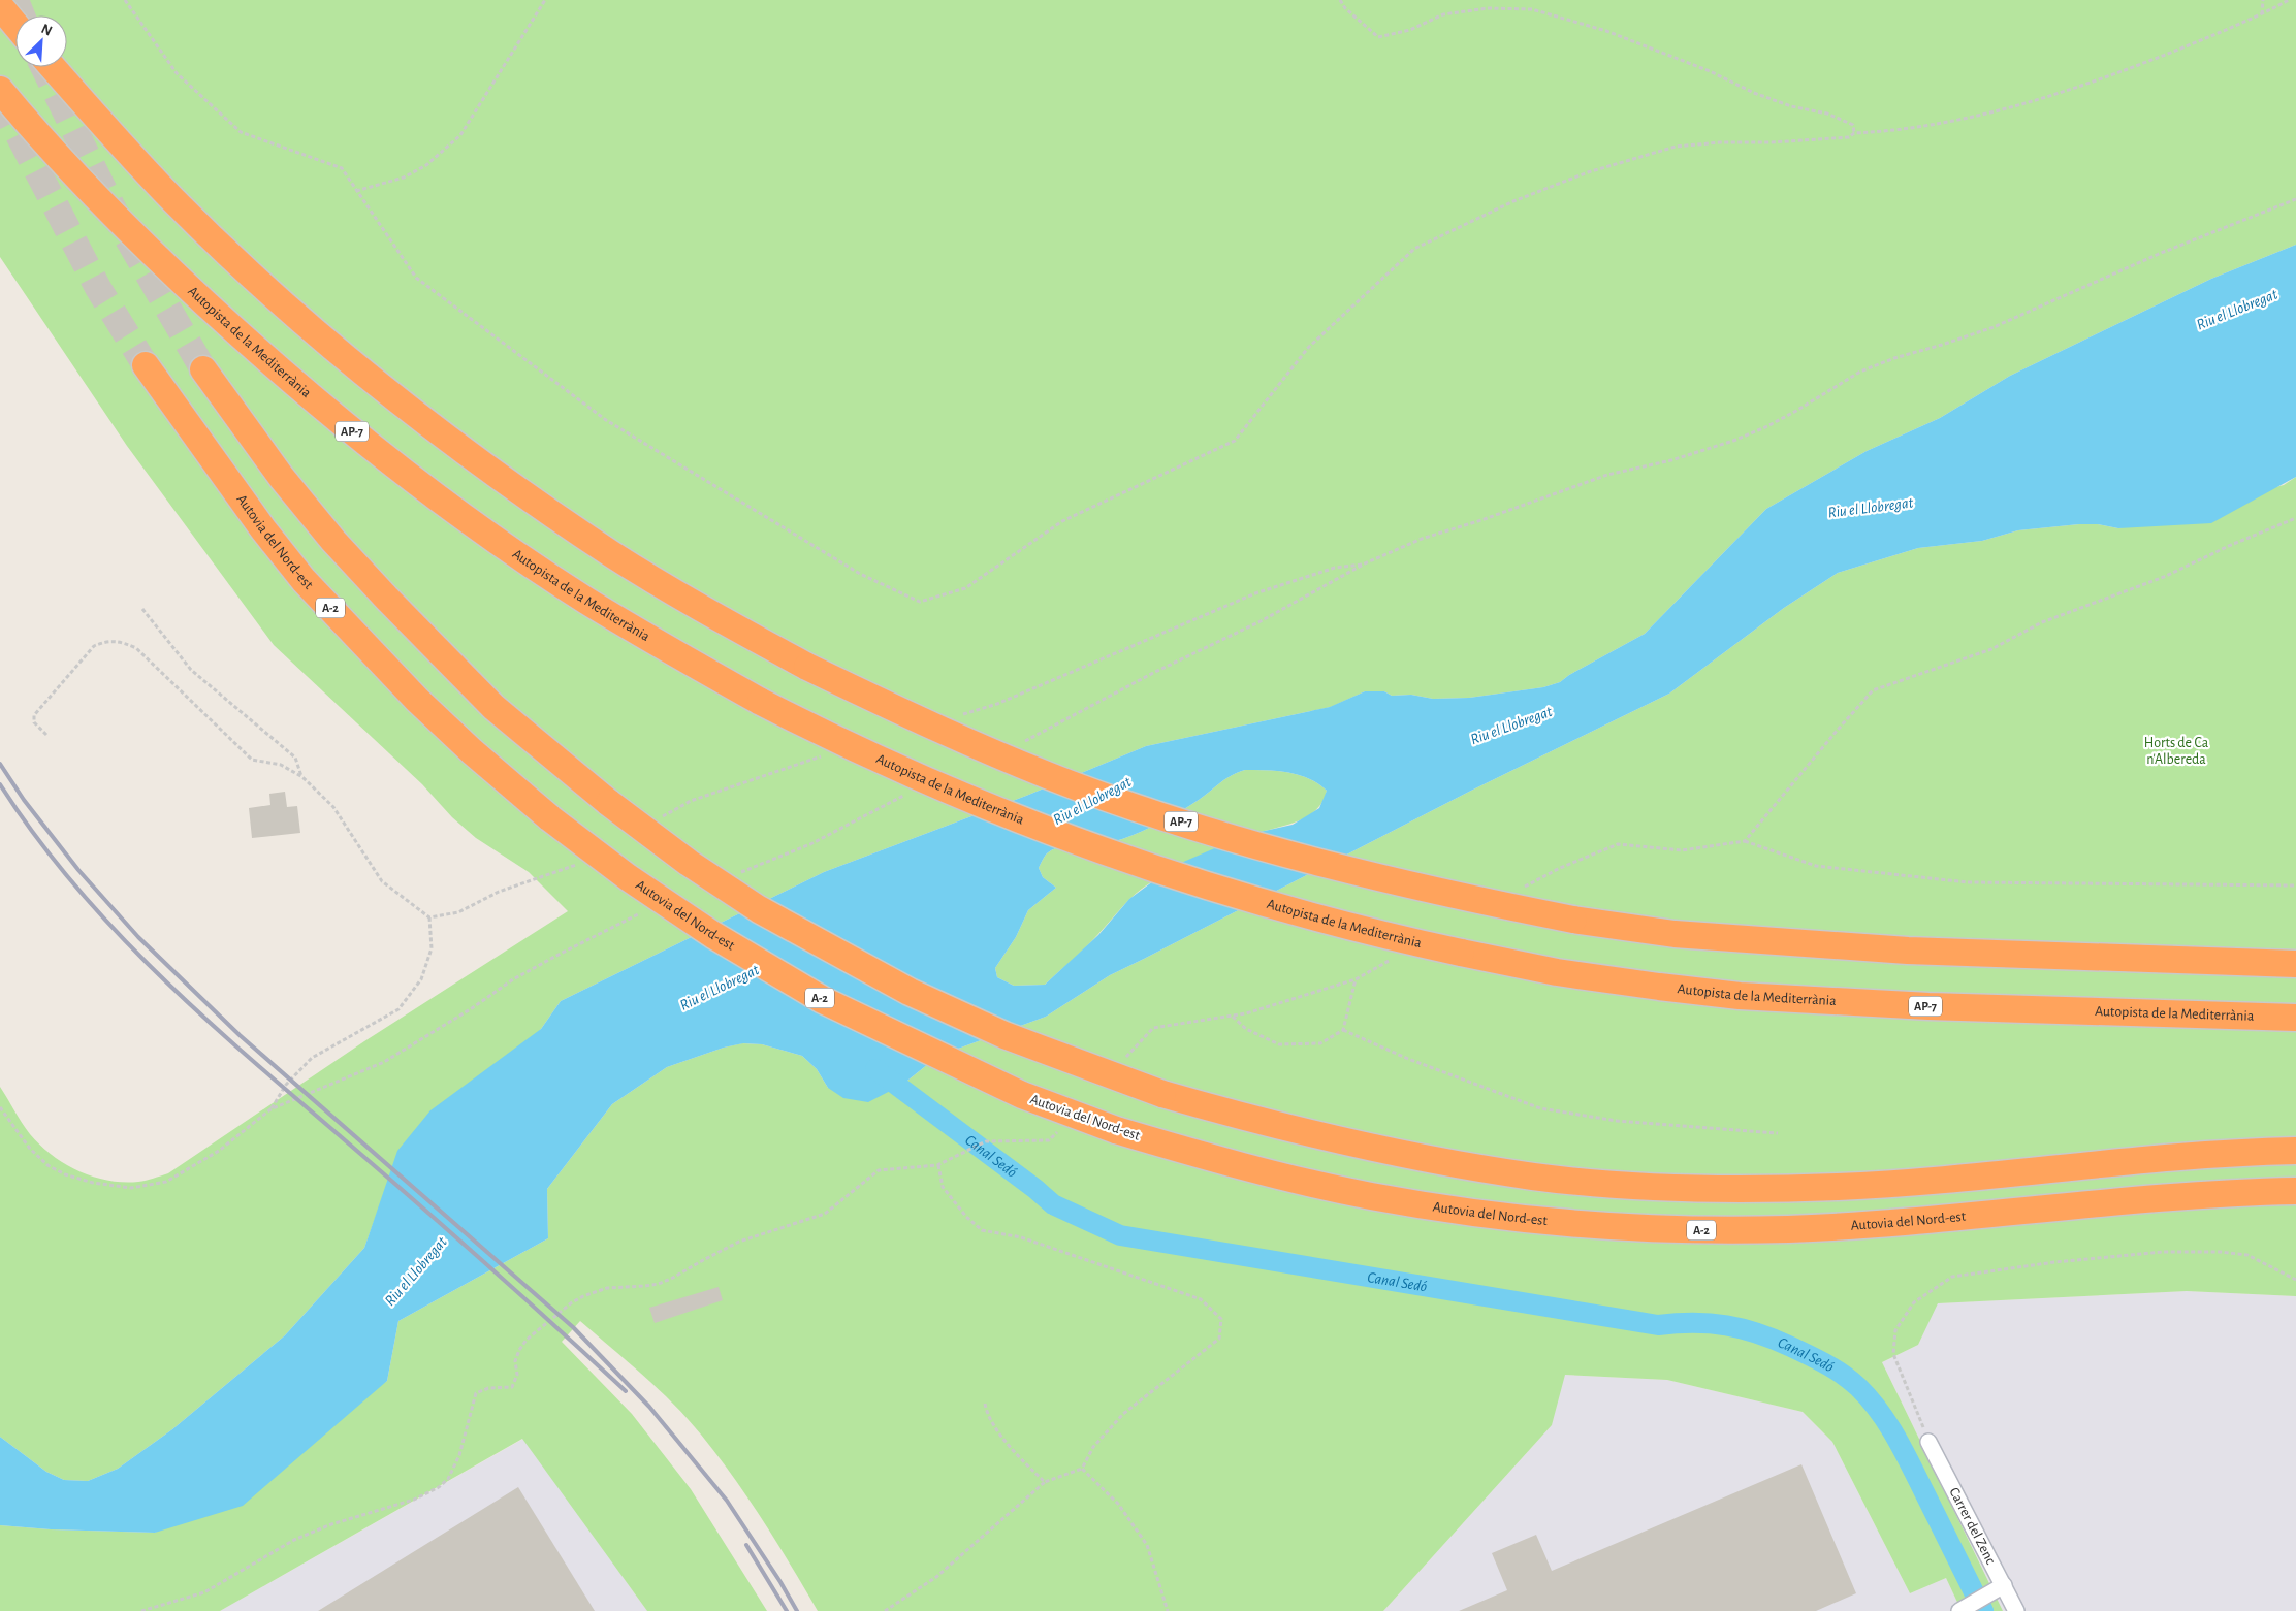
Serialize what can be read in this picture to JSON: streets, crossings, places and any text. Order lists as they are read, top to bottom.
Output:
{
  "streets": {
    "highway": [
      "Autopista de la Mediterrània",
      "AP-7",
      "Autovia del Nord-est",
      "A-2"
    ],
    "street": ["Carrer del Zenc"]
  },
  "water": ["Riu el Llobregat", "Canal Sedó"],
  "parks": ["Horts de Ca n'Albereda"],
  "north": "top right"
}
